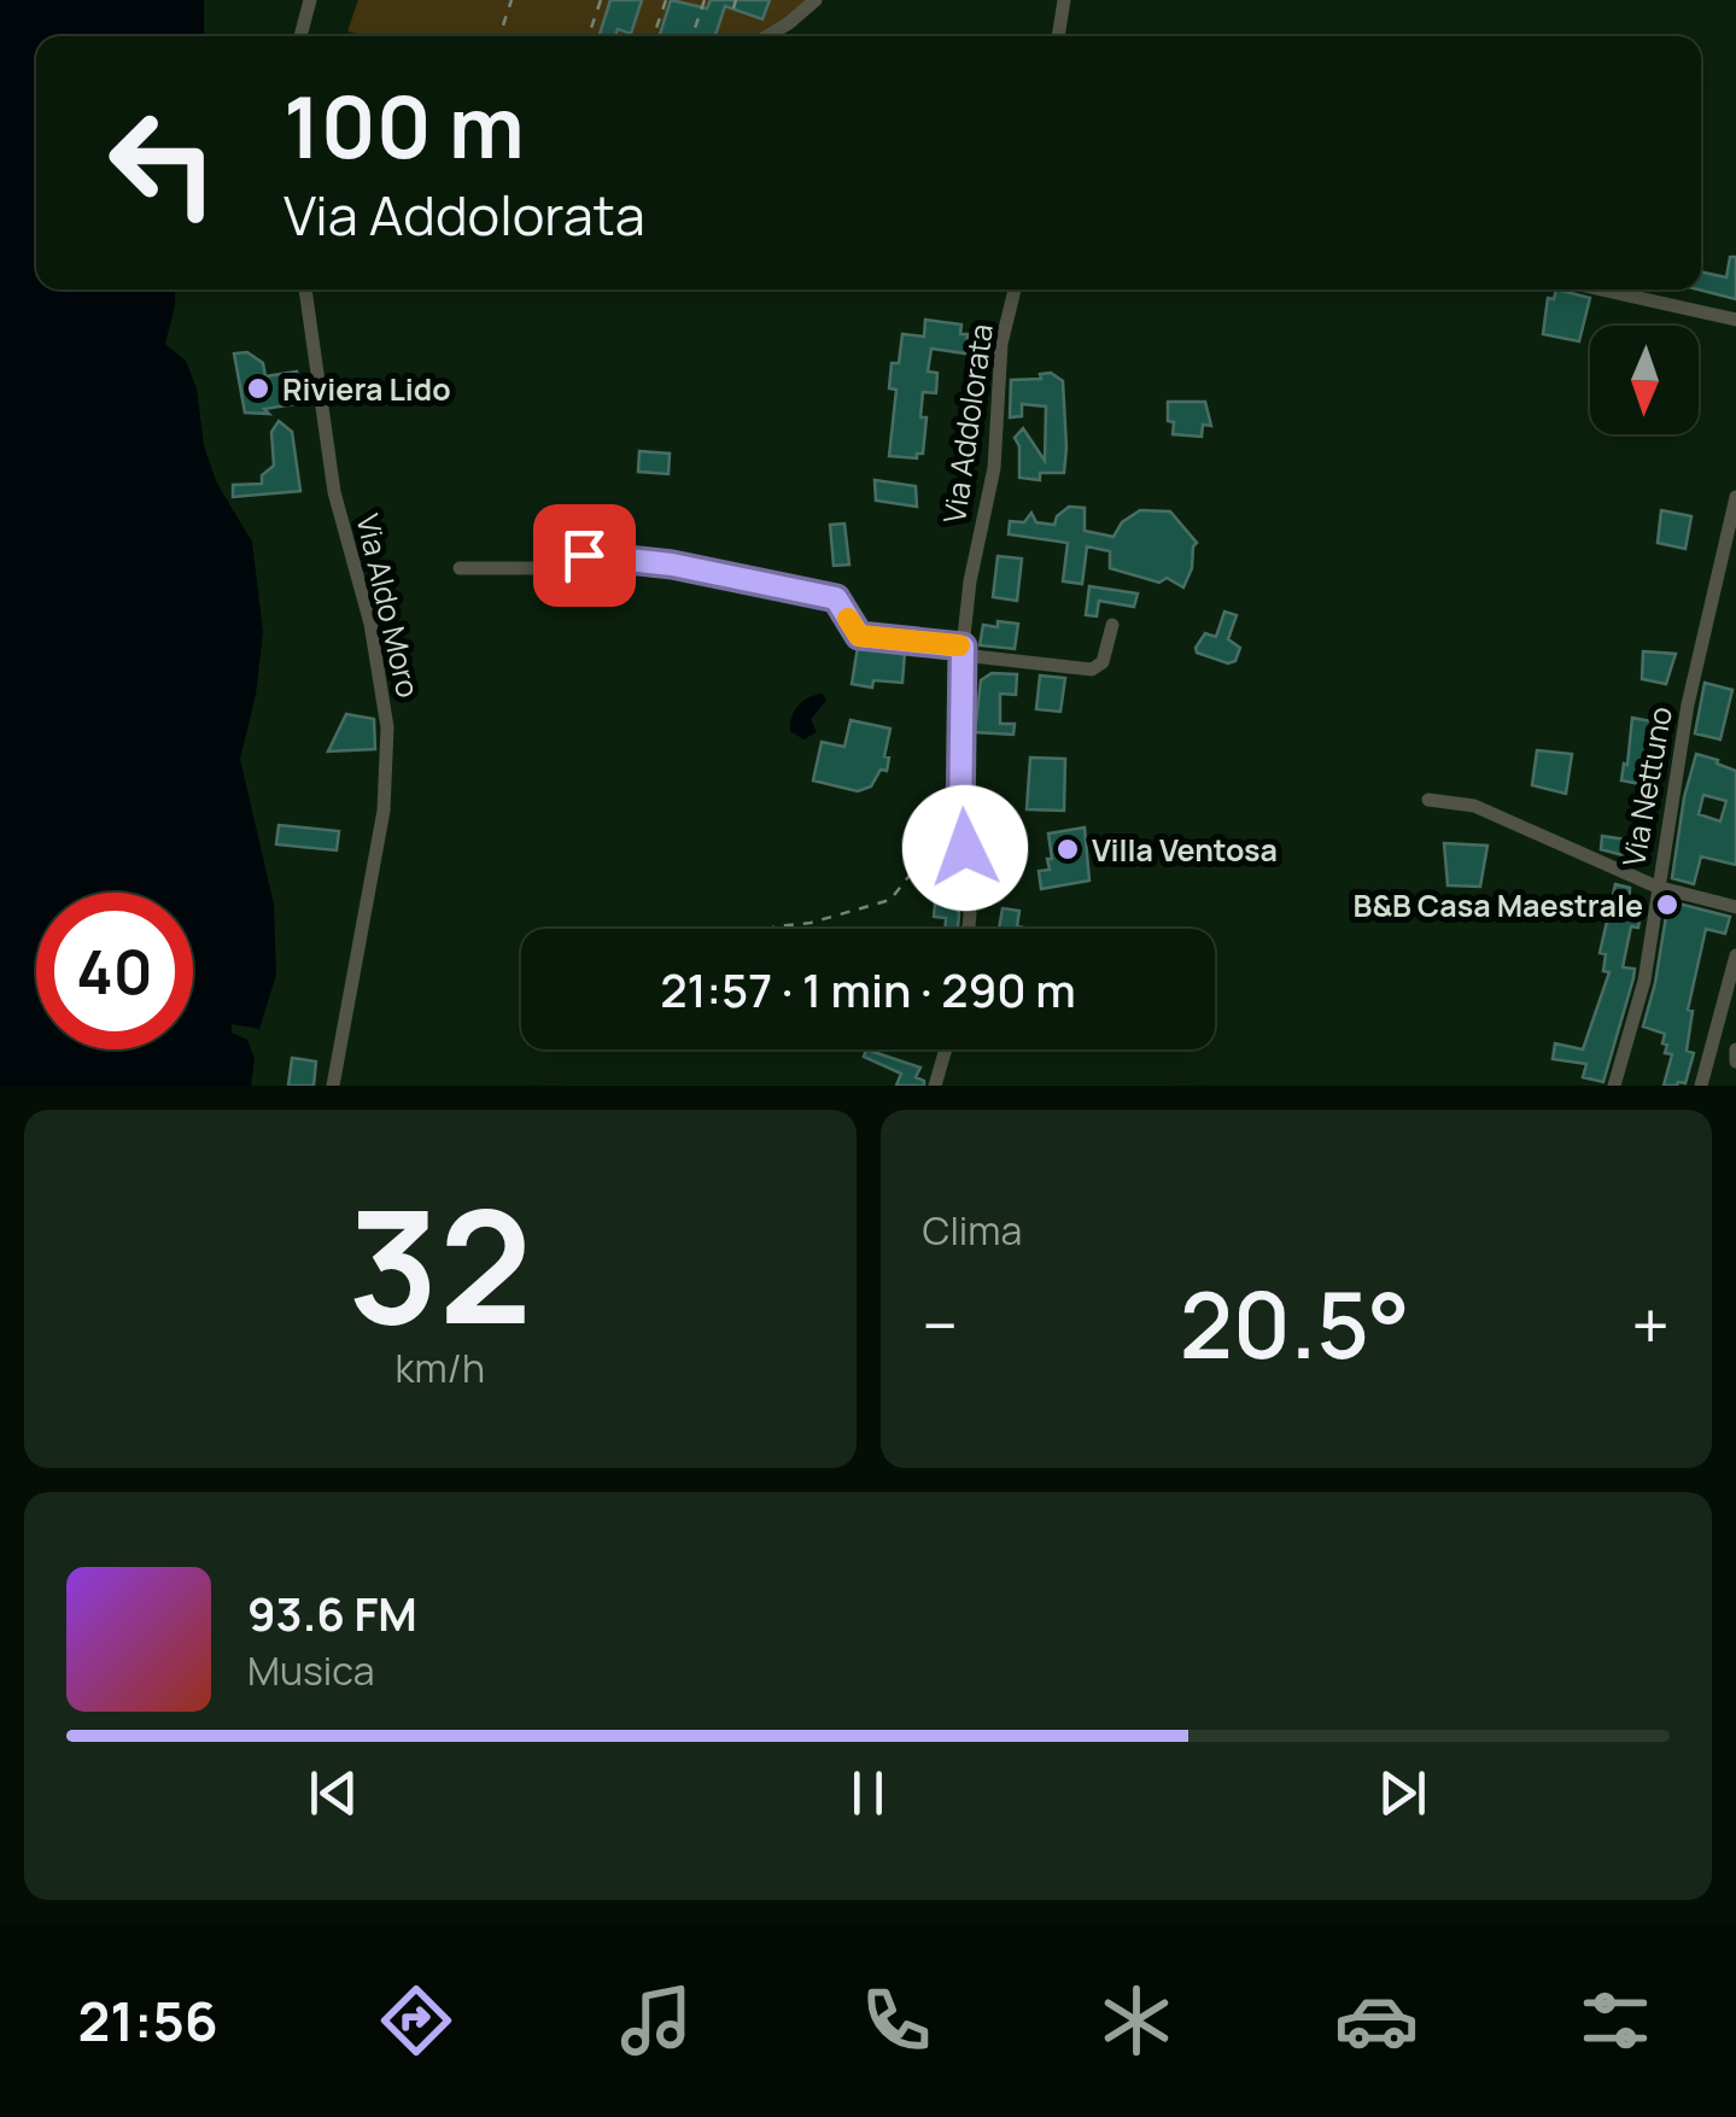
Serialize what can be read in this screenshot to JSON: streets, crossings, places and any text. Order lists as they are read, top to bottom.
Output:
{
  "streets": {
    "street": ["Via Addolorata", "Via Aldo Moro", "Via Nettuno"]
  },
  "places": ["Riviera Lido", "Villa Ventosa", "B&B Casa Maestrale"],
  "north": "bottom",
  "page": {
    "turn": ["100 m", "Via Addolorata"],
    "limit": "40",
    "trip": "21:57 · 1 min · 290 m",
    "tile": [
      ["32", "km/h"],
      "Clima"
    ],
    "heat": ["−", "20.5°", "+"],
    "song": ["93.6 FM", "Musica"],
    "tabs": "21:56"
  }
}
